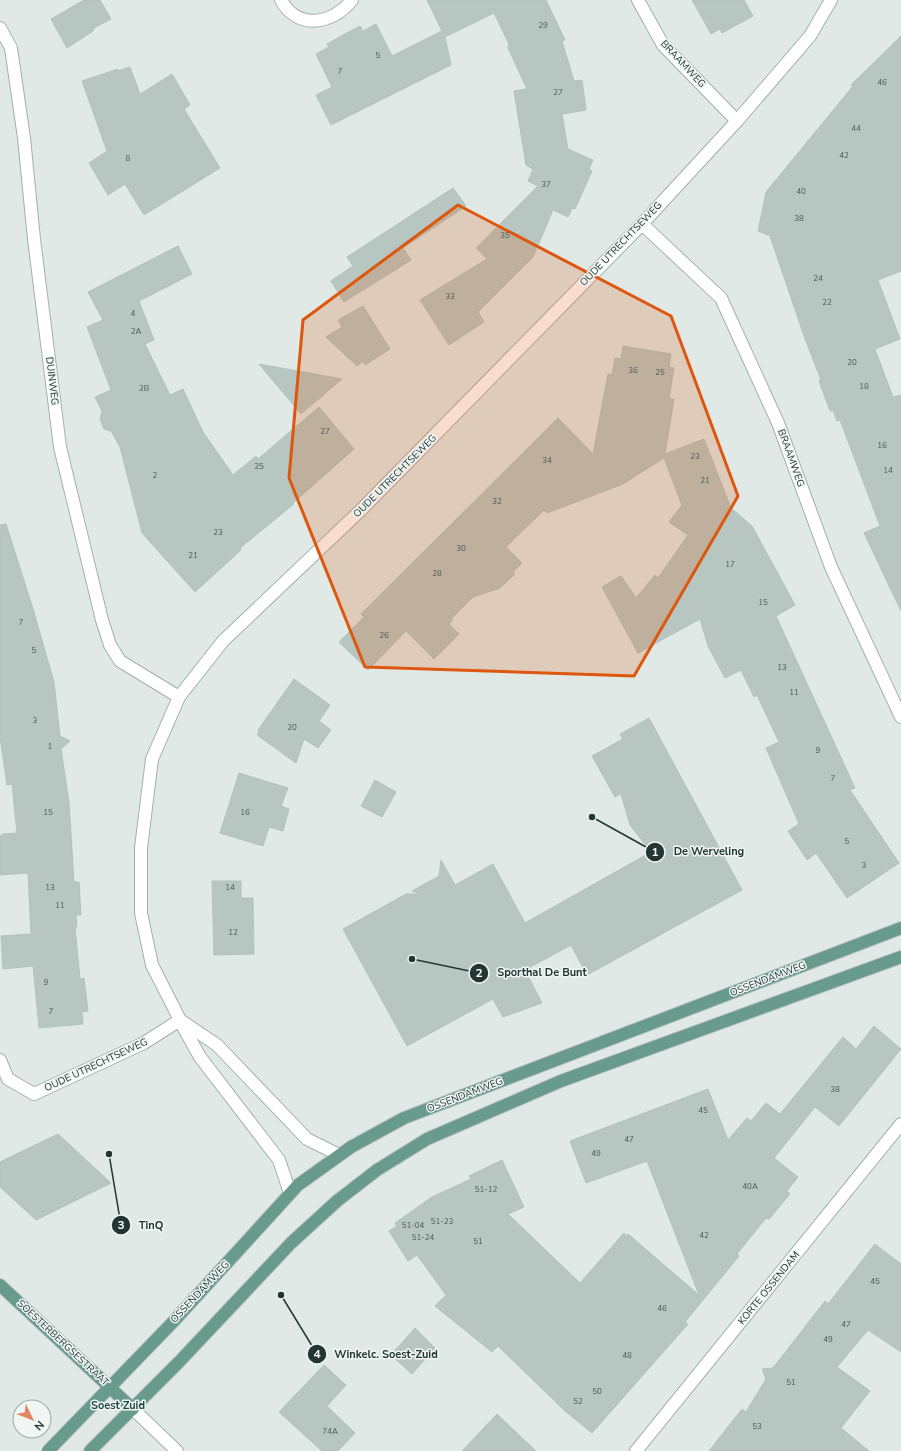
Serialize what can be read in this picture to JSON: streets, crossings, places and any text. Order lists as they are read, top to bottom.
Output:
{
  "streets": {
    "main road": ["OSSENDAMWEG", "SOESTERBERGSESTRAAT"],
    "street": [
      "BRAAMWEG",
      "OUDE UTRECHTSEWEG",
      "DUINWEG",
      "KORTE OSSENDAM"
    ]
  },
  "crossings": [
    ["BRAAMWEG", "OUDE UTRECHTSEWEG"],
    ["OUDE UTRECHTSEWEG", "DUINWEG"],
    ["OUDE UTRECHTSEWEG", "OSSENDAMWEG"],
    ["OSSENDAMWEG", "SOESTERBERGSESTRAAT"]
  ],
  "districts": ["Soest Zuid"],
  "places": [
    "De Werveling",
    "Sporthal De Bunt",
    "TinQ",
    "Winkelc. Soest-Zuid"
  ],
  "house_numbers": [
    "29",
    "5",
    "7",
    "46",
    "27",
    "44",
    "42",
    "8",
    "37",
    "40",
    "38",
    "35",
    "24",
    "33",
    "22",
    "4",
    "2A",
    "20",
    "36",
    "25",
    "18",
    "2B",
    "27",
    "16",
    "23",
    "34",
    "25",
    "14",
    "2",
    "21",
    "32",
    "23",
    "30",
    "21",
    "17",
    "28",
    "15",
    "7",
    "26",
    "5",
    "13",
    "11",
    "3",
    "20",
    "1",
    "9",
    "7",
    "15",
    "16",
    "5",
    "3",
    "13",
    "14",
    "11",
    "12",
    "9",
    "7",
    "38",
    "45",
    "47",
    "49",
    "40A",
    "51-12",
    "51-23",
    "51-04",
    "42",
    "51-24",
    "51",
    "45",
    "46",
    "47",
    "49",
    "48",
    "51",
    "50",
    "52",
    "53",
    "74A"
  ],
  "north": "bottom right"
}
